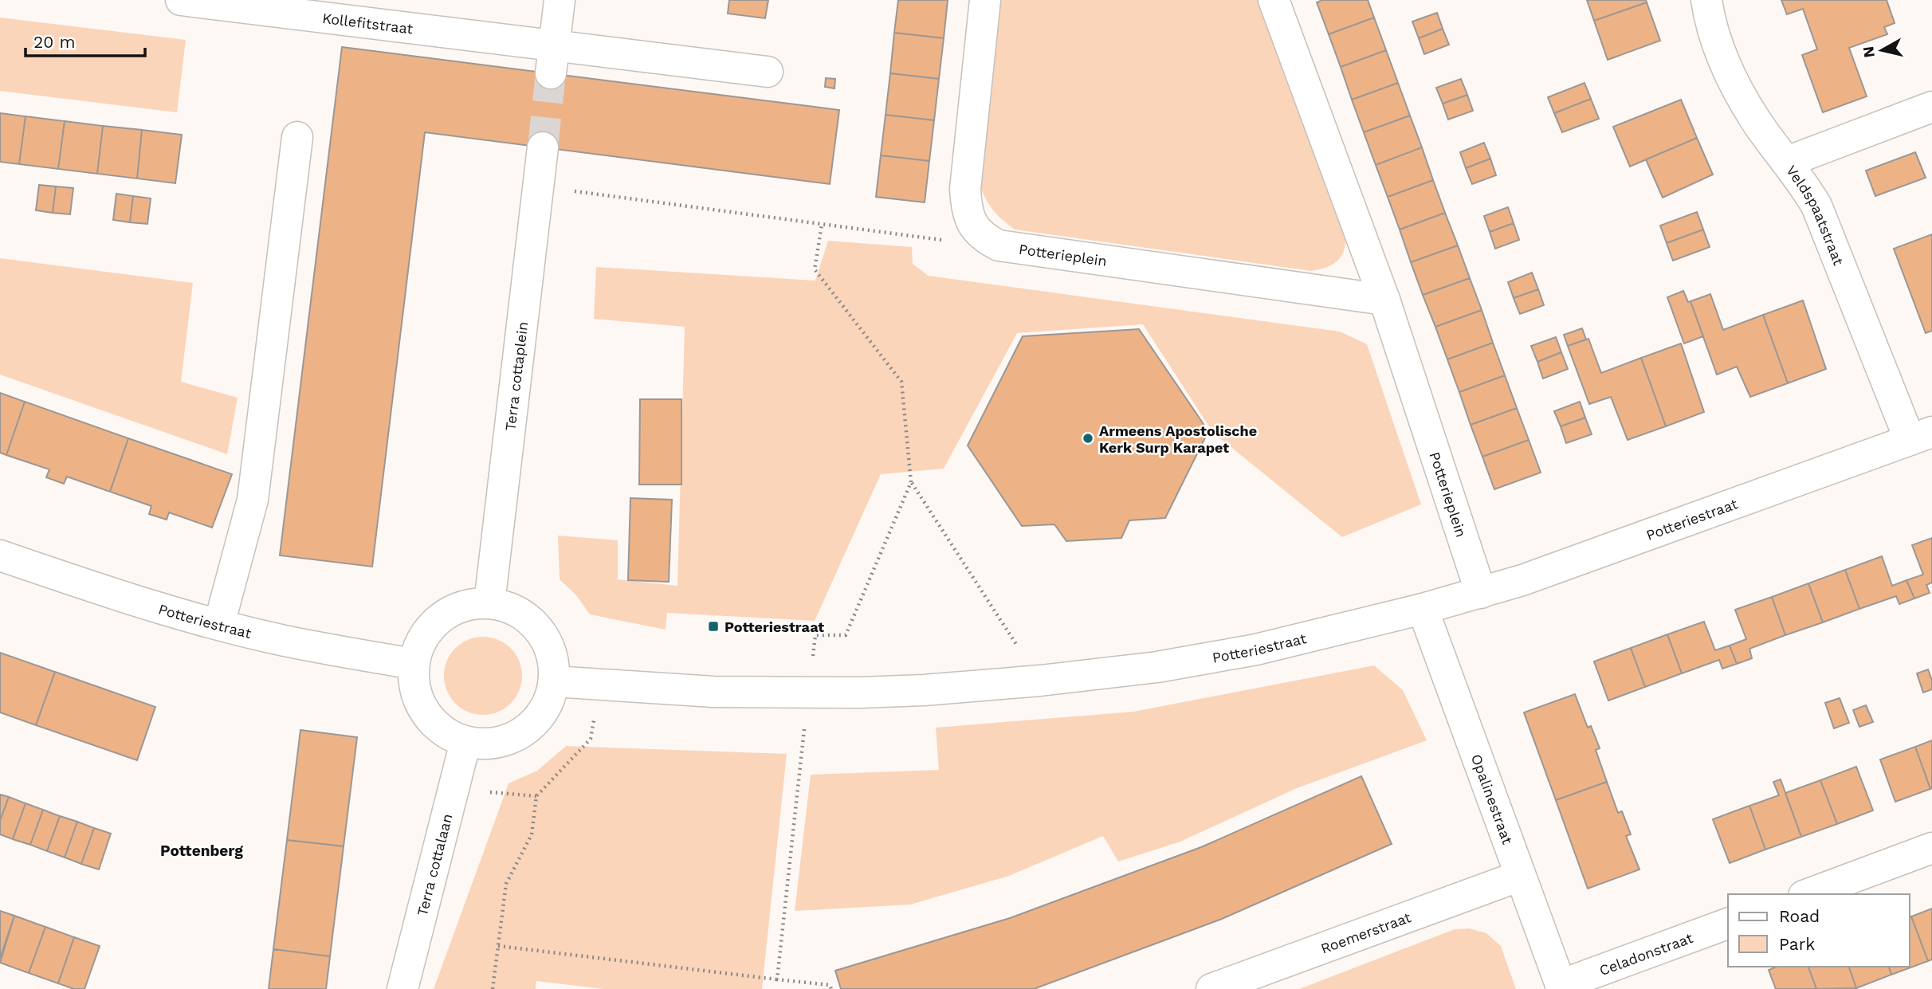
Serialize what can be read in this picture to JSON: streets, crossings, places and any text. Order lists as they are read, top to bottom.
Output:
{
  "streets": {
    "street": [
      "Kollefitstraat",
      "Veldspaatstraat",
      "Potterieplein",
      "Terra cottaplein",
      "Potteriestraat",
      "Opalinestraat",
      "Terra cottalaan",
      "Roemerstraat",
      "Celadonstraat"
    ]
  },
  "crossings": [
    ["Veldspaatstraat", "Potteriestraat"],
    ["Potterieplein", "Potteriestraat"],
    ["Terra cottaplein", "Potteriestraat"],
    ["Terra cottaplein", "Terra cottalaan"],
    ["Potteriestraat", "Opalinestraat"],
    ["Potteriestraat", "Terra cottalaan"],
    ["Opalinestraat", "Roemerstraat"],
    ["Opalinestraat", "Celadonstraat"]
  ],
  "districts": ["Pottenberg"],
  "places": {
    "other": ["Armeens Apostolische Kerk Surp Karapet"],
    "transit": ["Potteriestraat"]
  },
  "legend": ["Road", "Park"],
  "scale_bar": "20 m",
  "north": "left"
}
